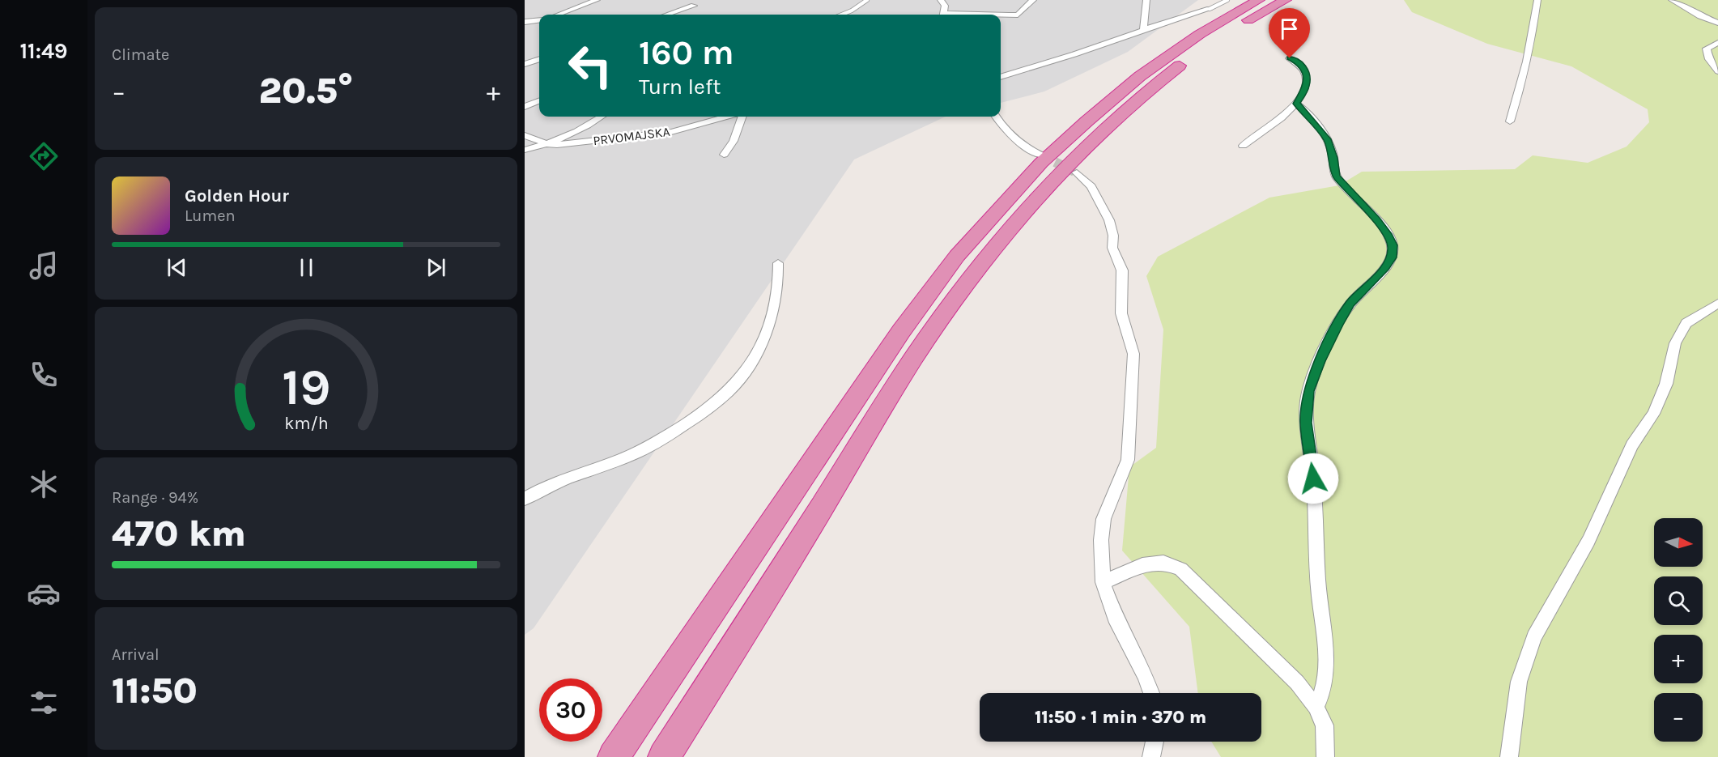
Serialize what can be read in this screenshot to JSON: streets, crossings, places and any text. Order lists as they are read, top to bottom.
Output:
{
  "streets": {
    "street": ["PRVOMAJSKA"]
  },
  "north": "right",
  "page": {
    "tabs": "11:49",
    "tile": [
      "Climate",
      ["Range · 94%", "470 km"],
      ["Arrival", "11:50"]
    ],
    "turn": ["160 m", "Turn left"],
    "heat": ["−", "20.5°", "+"],
    "song": ["Golden Hour", "Lumen"],
    "map_buttons": ["+", "−"],
    "limit": "30",
    "trip": "11:50 · 1 min · 370 m",
    "gauge": ["19", "km/h"]
  }
}
